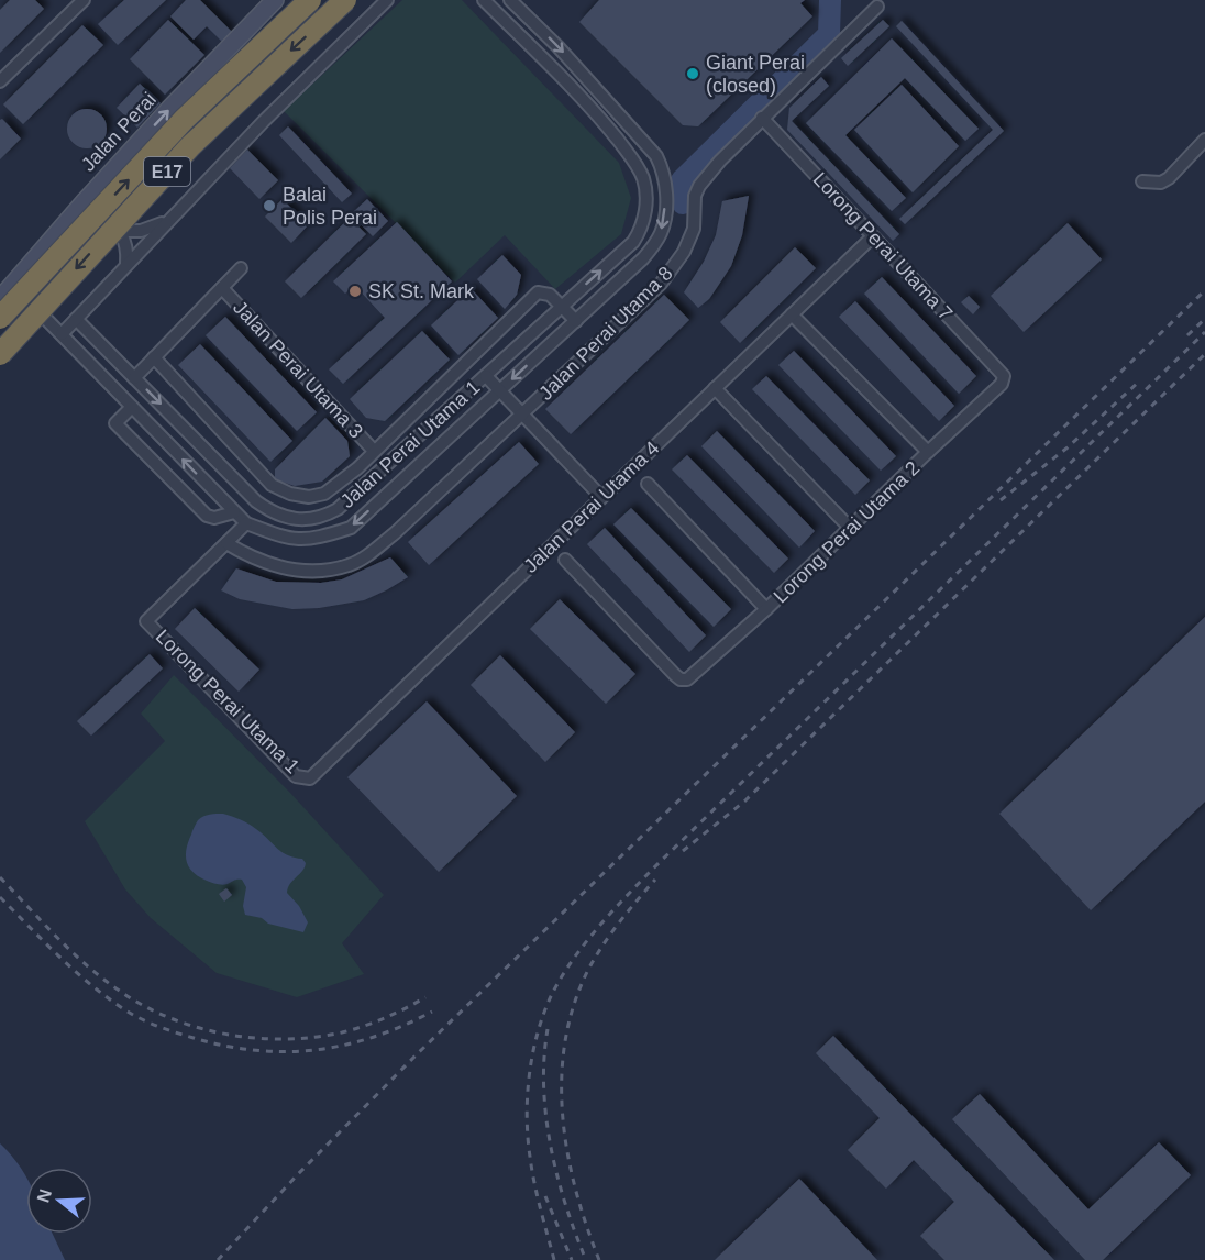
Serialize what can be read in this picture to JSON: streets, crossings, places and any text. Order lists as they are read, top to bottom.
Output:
{
  "streets": {
    "highway": ["E17"],
    "street": [
      "Jalan Perai",
      "Lorong Perai Utama 7",
      "Jalan Perai Utama 8",
      "Jalan Perai Utama 3",
      "Jalan Perai Utama 1",
      "Jalan Perai Utama 4",
      "Lorong Perai Utama 2",
      "Lorong Perai Utama 1"
    ]
  },
  "crossings": [
    ["Jalan Perai", "Jalan Perai Utama 1"],
    ["Lorong Perai Utama 7", "Jalan Perai Utama 8"],
    ["Lorong Perai Utama 7", "Jalan Perai Utama 4"],
    ["Lorong Perai Utama 7", "Lorong Perai Utama 2"],
    ["Jalan Perai Utama 3", "Jalan Perai Utama 1"],
    ["Jalan Perai Utama 4", "Lorong Perai Utama 1"]
  ],
  "places": ["Giant Perai (closed)", "Balai Polis Perai", "SK St. Mark"],
  "north": "left"
}
